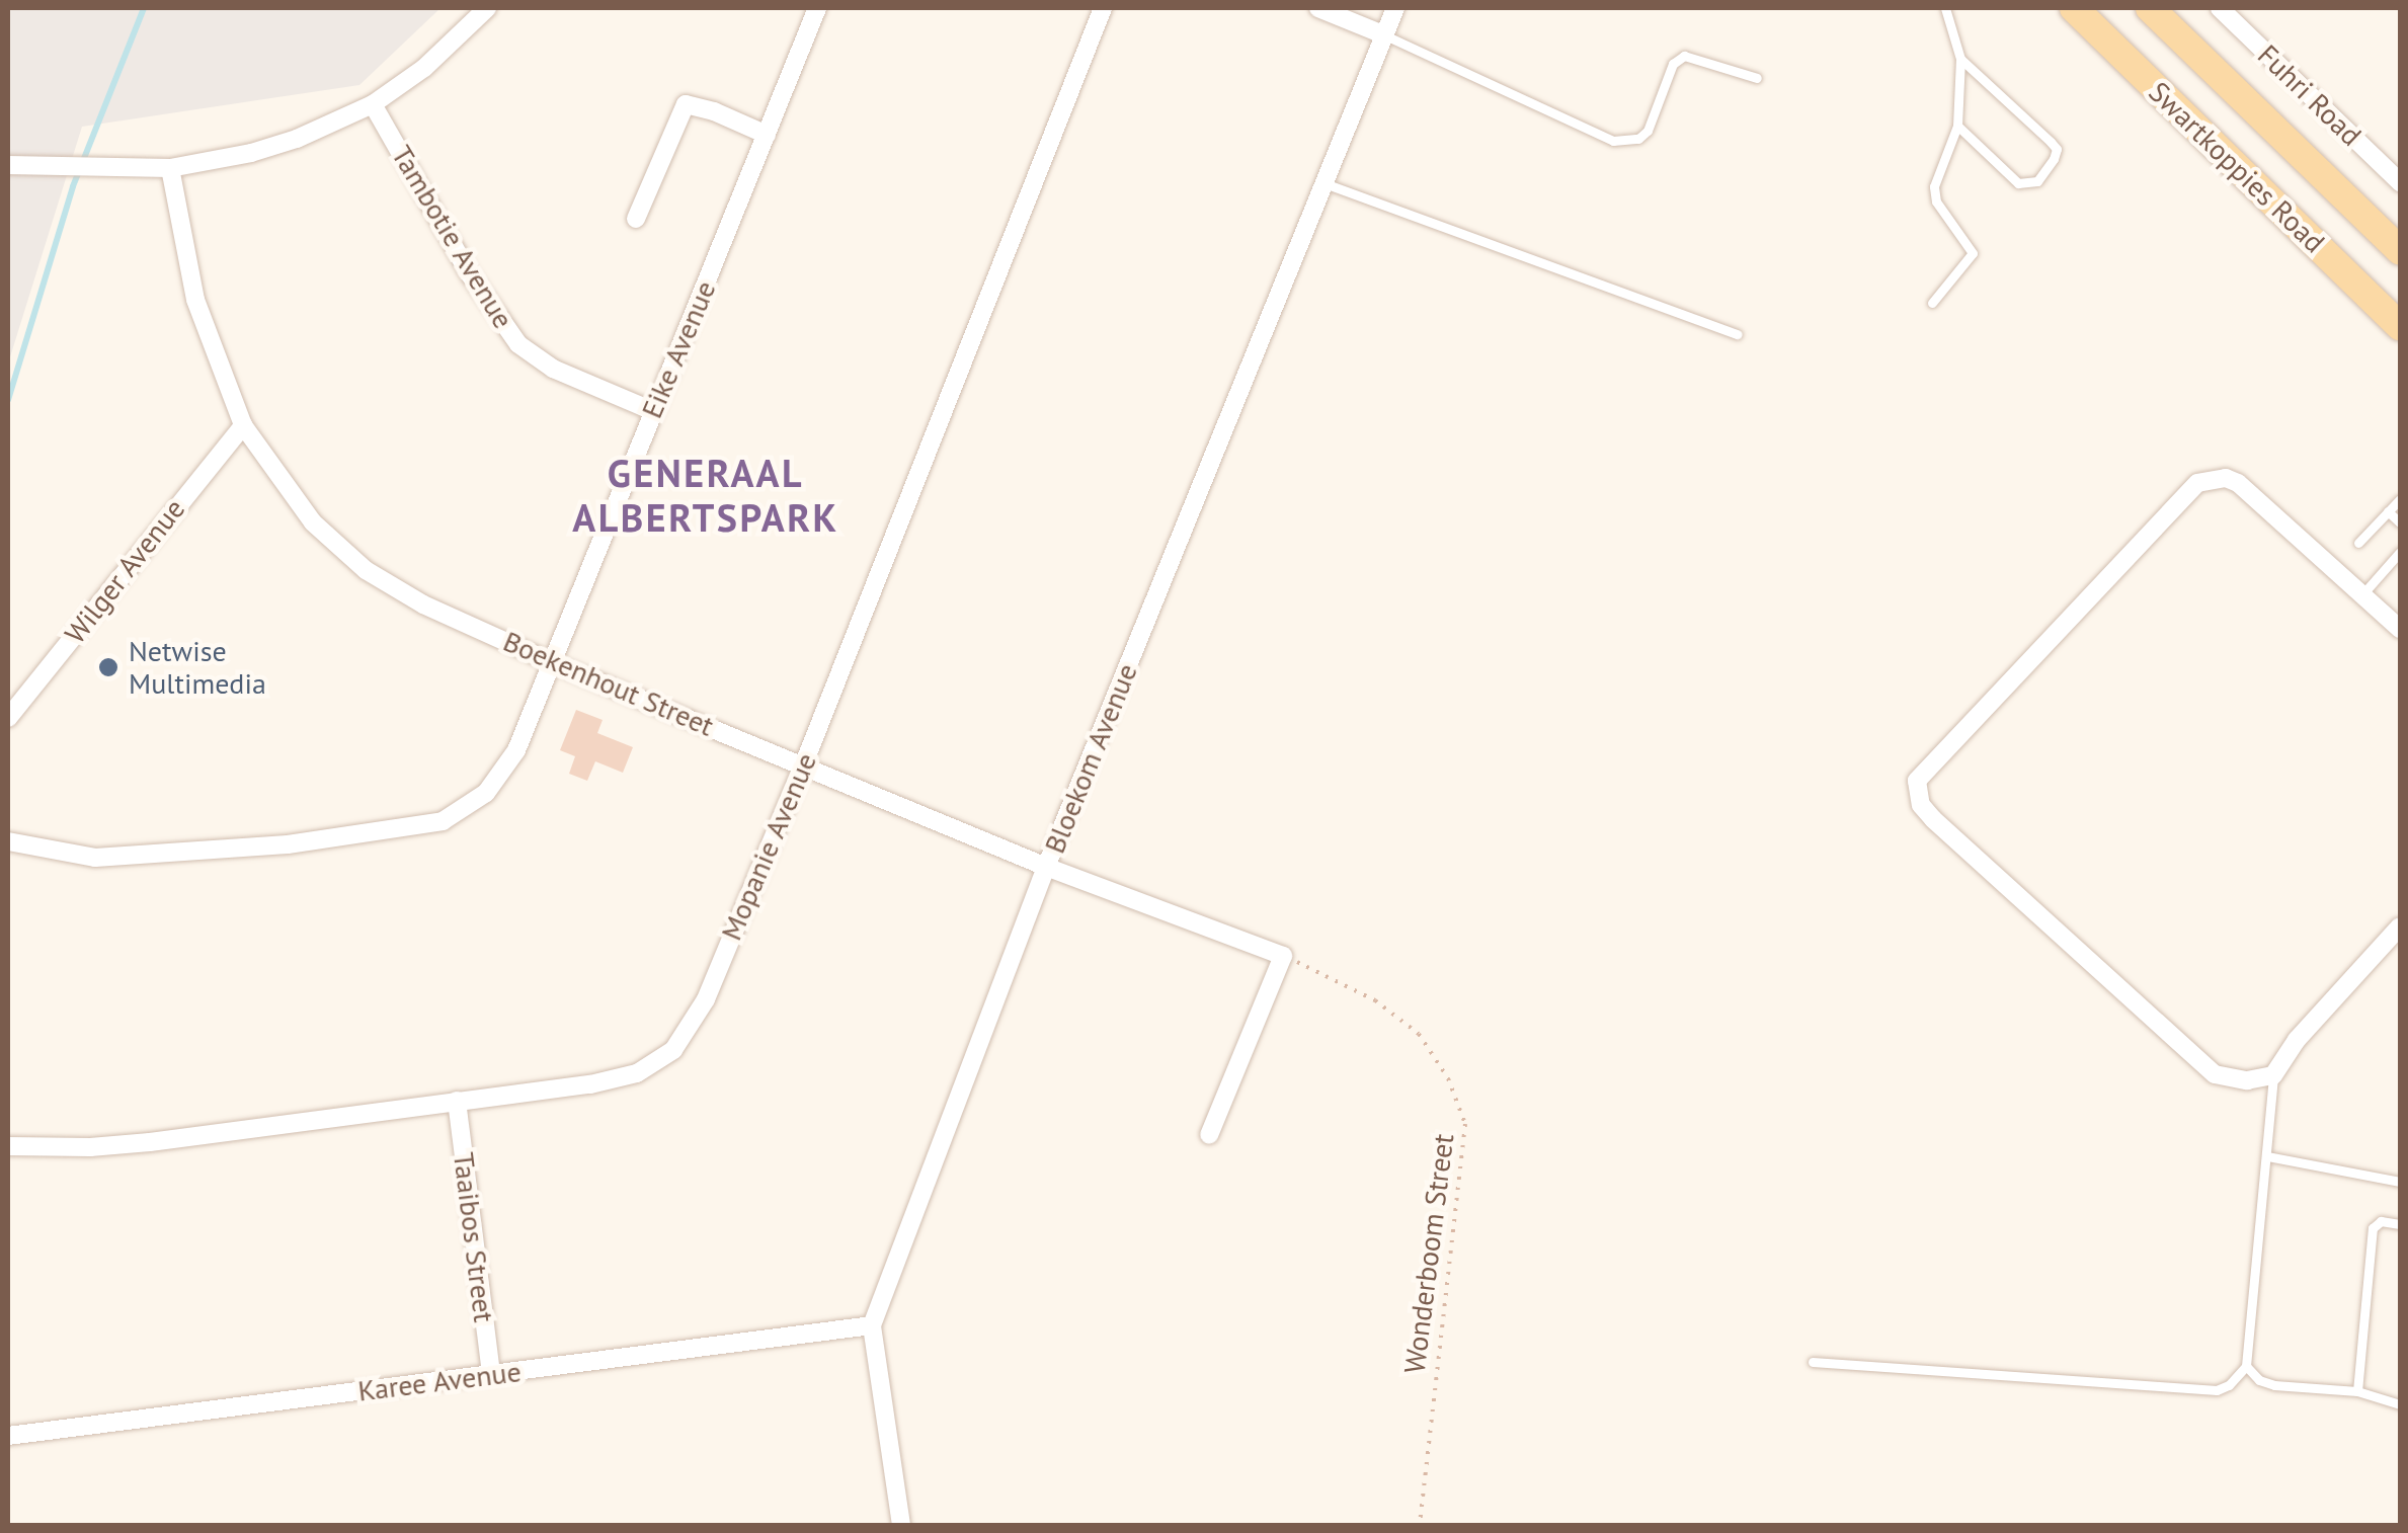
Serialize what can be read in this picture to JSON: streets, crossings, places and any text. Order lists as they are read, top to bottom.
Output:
{
  "streets": {
    "main road": ["Swartkoppies Road"],
    "street": [
      "Fuhri Road",
      "Tambotie Avenue",
      "Eike Avenue",
      "Wilger Avenue",
      "Boekenhout Street",
      "Bloekom Avenue",
      "Mopanie Avenue",
      "Taaibos Street",
      "Karee Avenue"
    ],
    "path": ["Wonderboom Street"]
  },
  "crossings": [
    ["Tambotie Avenue", "Eike Avenue"],
    ["Eike Avenue", "Boekenhout Street"],
    ["Wilger Avenue", "Boekenhout Street"],
    ["Boekenhout Street", "Bloekom Avenue"],
    ["Boekenhout Street", "Mopanie Avenue"],
    ["Boekenhout Street", "Wonderboom Street"],
    ["Bloekom Avenue", "Karee Avenue"],
    ["Mopanie Avenue", "Taaibos Street"],
    ["Taaibos Street", "Karee Avenue"]
  ],
  "districts": ["GENERAAL ALBERTSPARK"],
  "places": ["Netwise Multimedia"]
}
